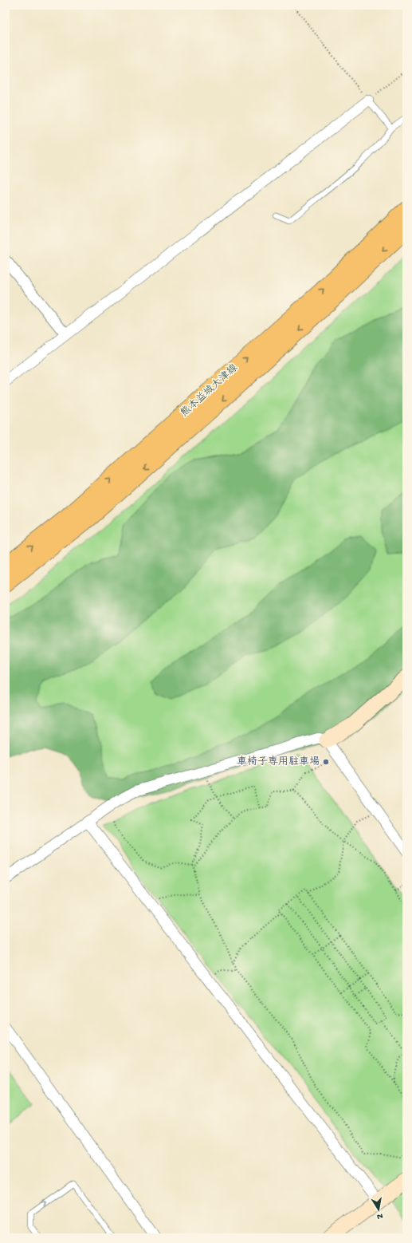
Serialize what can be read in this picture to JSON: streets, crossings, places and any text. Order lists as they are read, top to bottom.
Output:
{
  "streets": {
    "main road": ["熊本益城大津線"]
  },
  "places": ["車椅子専用駐車場"],
  "north": "bottom"
}
